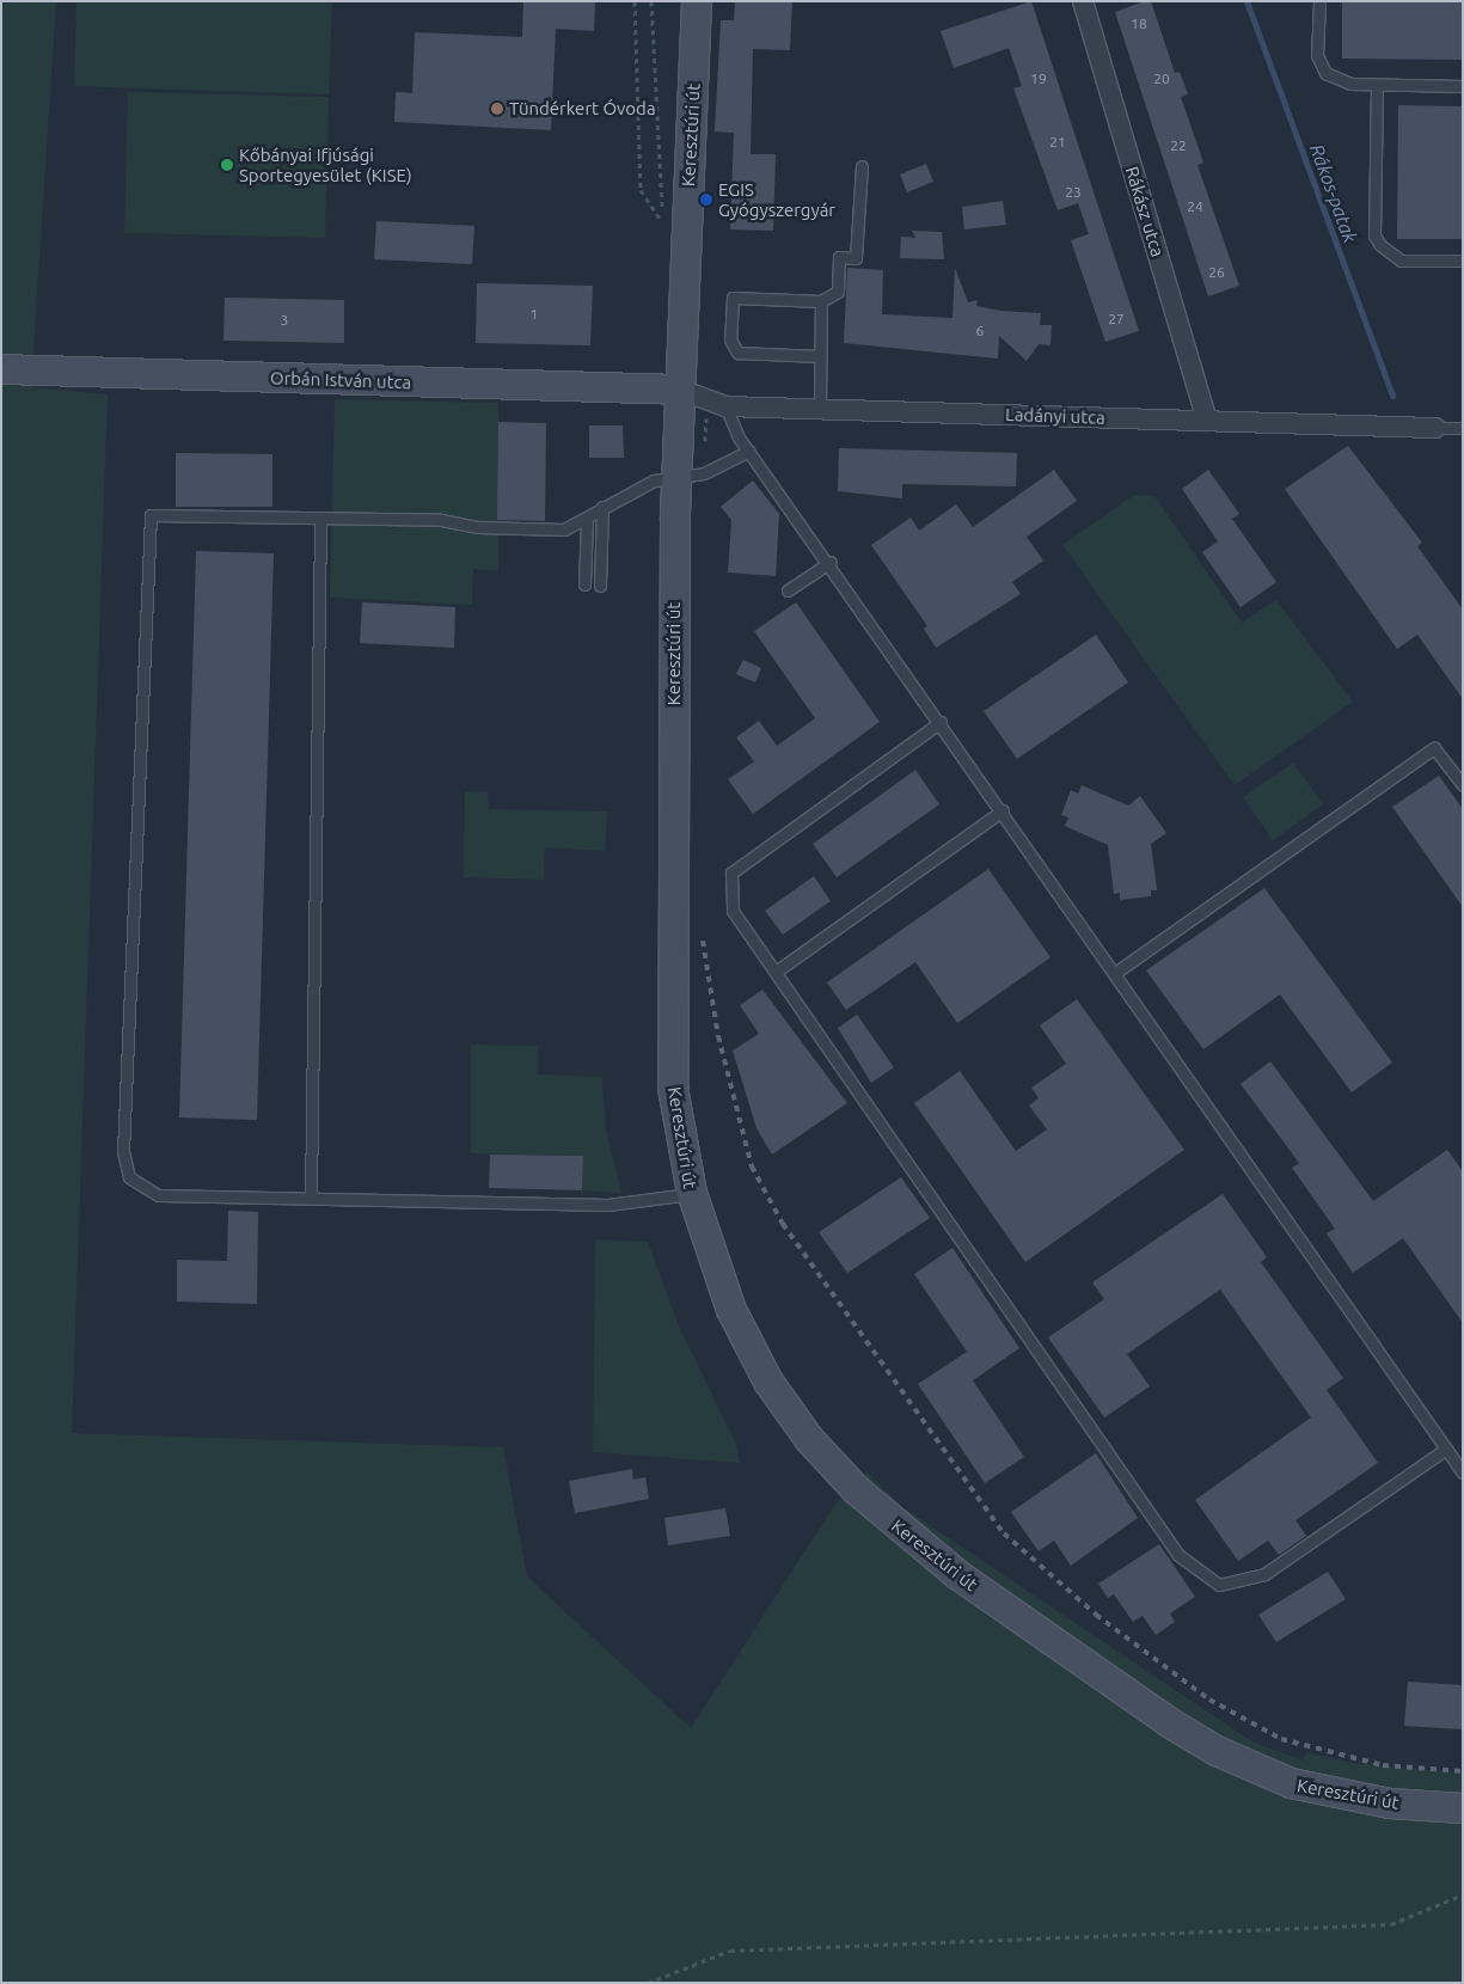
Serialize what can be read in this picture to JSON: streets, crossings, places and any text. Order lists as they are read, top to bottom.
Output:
{
  "streets": {
    "main road": ["Keresztúri út", "Orbán István utca"],
    "street": ["Rákász utca", "Ladányi utca"]
  },
  "crossings": [
    ["Keresztúri út", "Orbán István utca"],
    ["Keresztúri út", "Ladányi utca"],
    ["Rákász utca", "Ladányi utca"],
    ["Orbán István utca", "Ladányi utca"]
  ],
  "water": ["Rákos-patak"],
  "places": ["Tündérkert Óvoda", "Kőbányai Ifjúsági Sportegyesület (KISE)", "EGIS Gyógyszergyár"],
  "house_numbers": [
    "18",
    "19",
    "20",
    "21",
    "22",
    "23",
    "24",
    "26",
    "1",
    "27",
    "3",
    "6"
  ]
}
